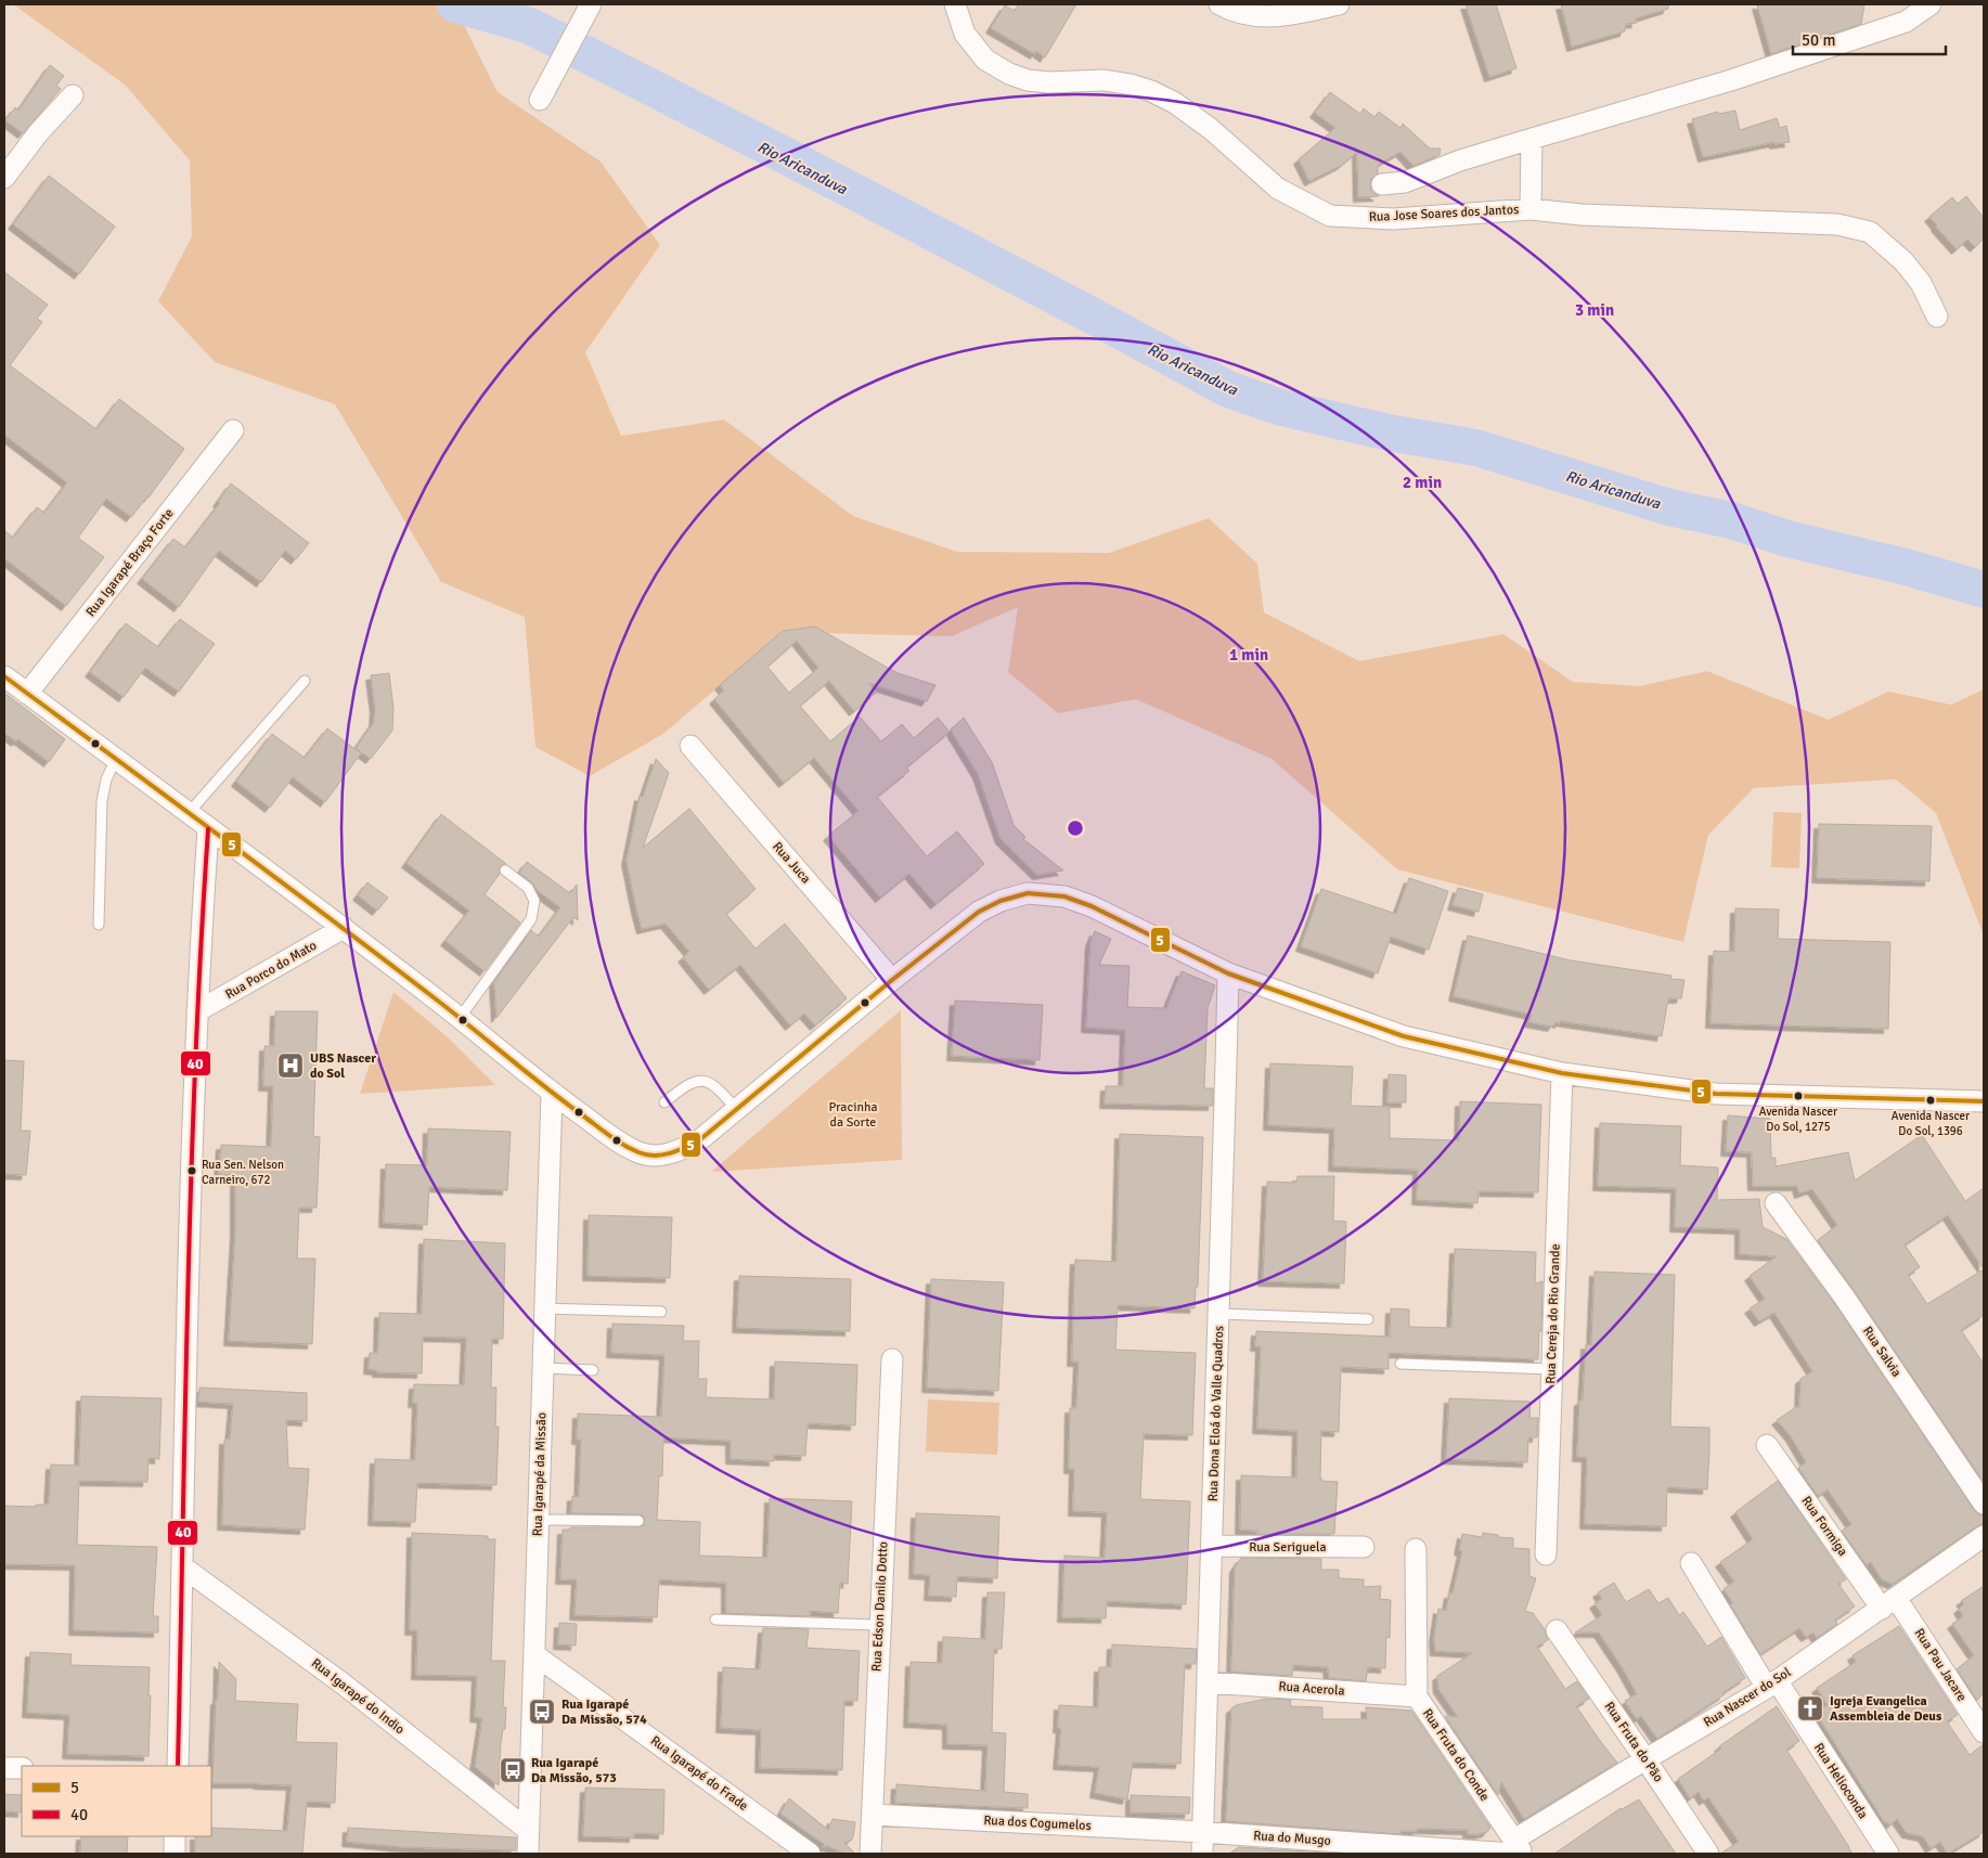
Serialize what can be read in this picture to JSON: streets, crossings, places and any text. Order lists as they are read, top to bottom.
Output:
{
  "streets": {
    "street": [
      "Rua Jose Soares dos Jantos",
      "Rua Igarapé Braço Forte",
      "Rua Juca",
      "Rua Porco do Mato",
      "Rua Cereja do Rio Grande",
      "Rua Salvia",
      "Rua Dona Eloá do Valle Quadros",
      "Rua Igarapé da Missão",
      "Rua Formiga",
      "Rua Seriguela",
      "Rua Edson Danilo Dotto",
      "Rua Pau Jacare",
      "Rua Acerola",
      "Rua Igarapé do Indio",
      "Rua Nascer do Sol",
      "Rua Fruta do Pão",
      "Rua Fruta do Conde",
      "Rua Igarapé do Frade",
      "Rua Helioconda",
      "Rua dos Cogumelos",
      "Rua do Musgo"
    ]
  },
  "crossings": [
    ["Rua Dona Eloá do Valle Quadros", "Rua Seriguela"],
    ["Rua Dona Eloá do Valle Quadros", "Rua Acerola"],
    ["Rua Dona Eloá do Valle Quadros", "Rua dos Cogumelos"],
    ["Rua Dona Eloá do Valle Quadros", "Rua do Musgo"],
    ["Rua Igarapé da Missão", "Rua Igarapé do Indio"],
    ["Rua Igarapé da Missão", "Rua Igarapé do Frade"],
    ["Rua Formiga", "Rua Pau Jacare"],
    ["Rua Formiga", "Rua Nascer do Sol"],
    ["Rua Edson Danilo Dotto", "Rua dos Cogumelos"],
    ["Rua Pau Jacare", "Rua Nascer do Sol"],
    ["Rua Acerola", "Rua Fruta do Conde"],
    ["Rua Nascer do Sol", "Rua Fruta do Pão"],
    ["Rua Nascer do Sol", "Rua Fruta do Conde"],
    ["Rua Nascer do Sol", "Rua Helioconda"],
    ["Rua Nascer do Sol", "Rua do Musgo"],
    ["Rua Fruta do Conde", "Rua do Musgo"],
    ["Rua dos Cogumelos", "Rua do Musgo"]
  ],
  "water": ["Rio Aricanduva"],
  "parks": ["Pracinha da Sorte"],
  "places": {
    "hospital": ["UBS Nascer do Sol"],
    "other": ["Avenida Nascer Do Sol, 1275", "Avenida Nascer Do Sol, 1396", "Rua Sen. Nelson Carneiro, 672"],
    "church": ["Igreja Evangelica Assembleia de Deus"],
    "bus stop": ["Rua Igarapé Da Missão, 574", "Rua Igarapé Da Missão, 573"]
  },
  "lines": ["transit line 5", "transit line 40"],
  "legend": ["5", "40"],
  "scale_bar": "50 m",
  "rings": ["3 min", "2 min", "1 min"]
}
